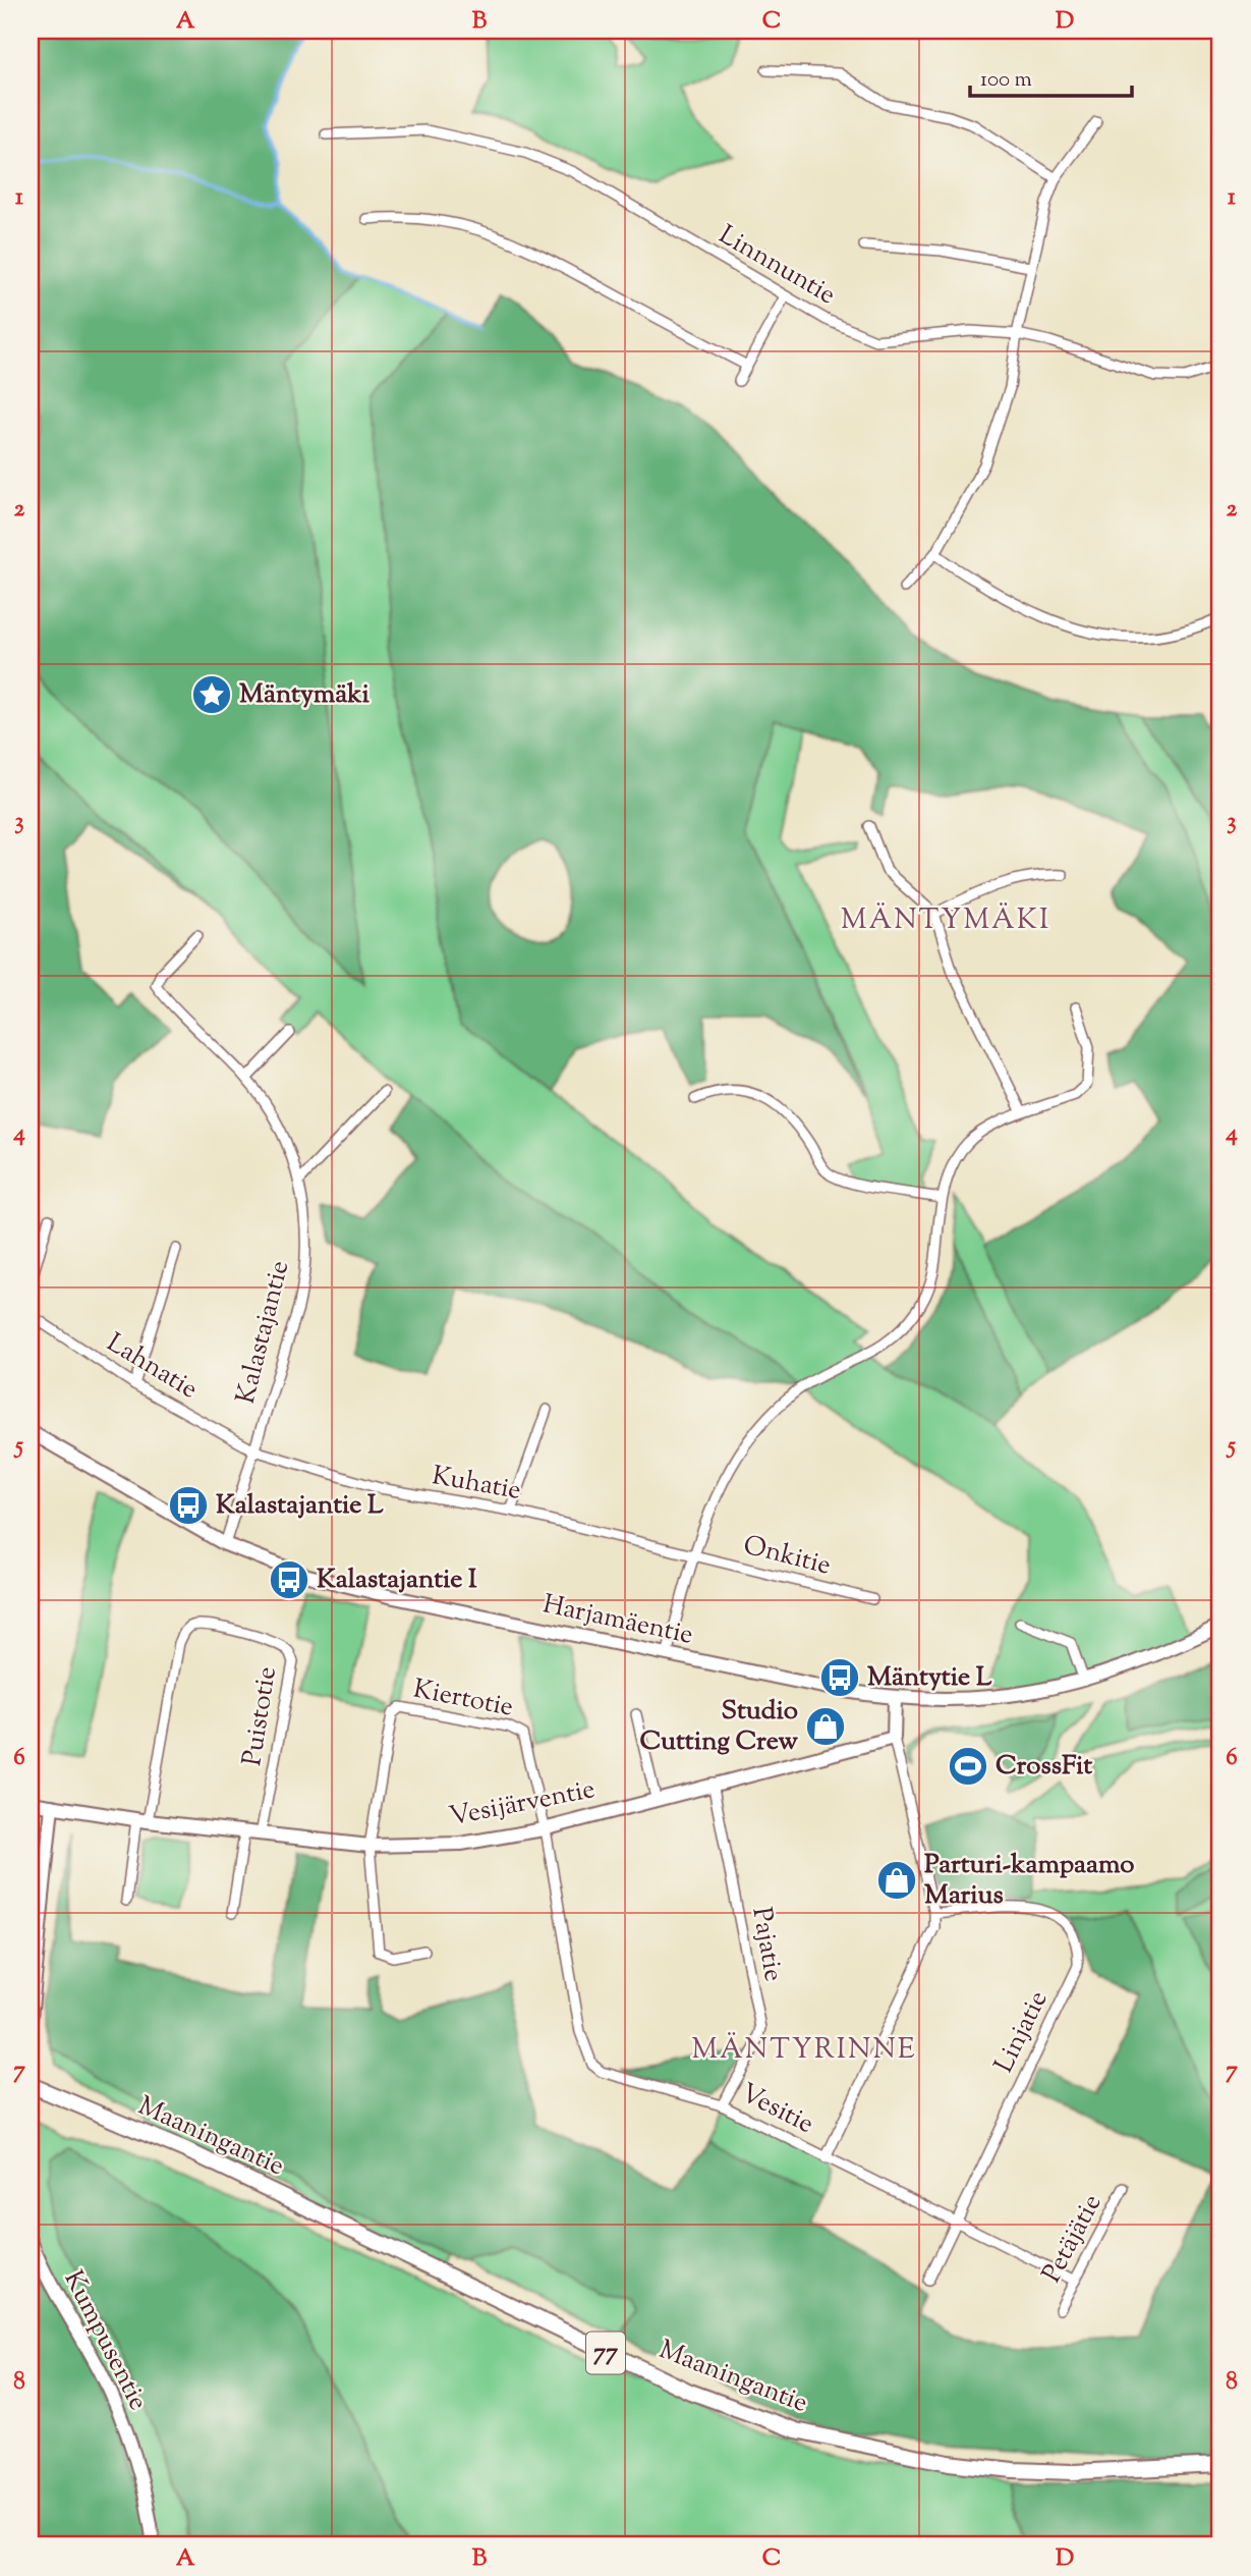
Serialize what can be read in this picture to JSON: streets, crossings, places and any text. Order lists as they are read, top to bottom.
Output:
{
  "streets": {
    "main road": ["Maaningantie", "77"],
    "street": [
      "Linnnuntie",
      "Kalastajantie",
      "Lahnatie",
      "Kuhatie",
      "Onkitie",
      "Harjamäentie",
      "Kiertotie",
      "Puistotie",
      "Vesijärventie",
      "Pajatie",
      "Linjatie",
      "Vesitie",
      "Petäjätie",
      "Kumpusentie"
    ]
  },
  "crossings": [
    ["Kalastajantie", "Lahnatie"],
    ["Kalastajantie", "Kuhatie"],
    ["Kalastajantie", "Harjamäentie"],
    ["Lahnatie", "Kuhatie"],
    ["Kuhatie", "Onkitie"],
    ["Kiertotie", "Vesijärventie"],
    ["Kiertotie", "Vesitie"],
    ["Puistotie", "Vesijärventie"],
    ["Vesijärventie", "Pajatie"],
    ["Vesijärventie", "Vesitie"],
    ["Pajatie", "Vesitie"],
    ["Linjatie", "Vesitie"],
    ["Vesitie", "Petäjätie"]
  ],
  "districts": ["MÄNTYMÄKI", "MÄNTYRINNE"],
  "places": {
    "place": ["Mäntymäki"],
    "bus stop": ["Kalastajantie L", "Kalastajantie I", "Mäntytie L"],
    "shop": ["Studio Cutting Crew", "Parturi-kampaamo Marius"],
    "sports": ["CrossFit"]
  },
  "scale_bar": "100 m",
  "grid": {
    "columns": [
      "A",
      "B",
      "C",
      "D"
    ],
    "rows": [
      "1",
      "2",
      "3",
      "4",
      "5",
      "6",
      "7",
      "8"
    ]
  }
}
